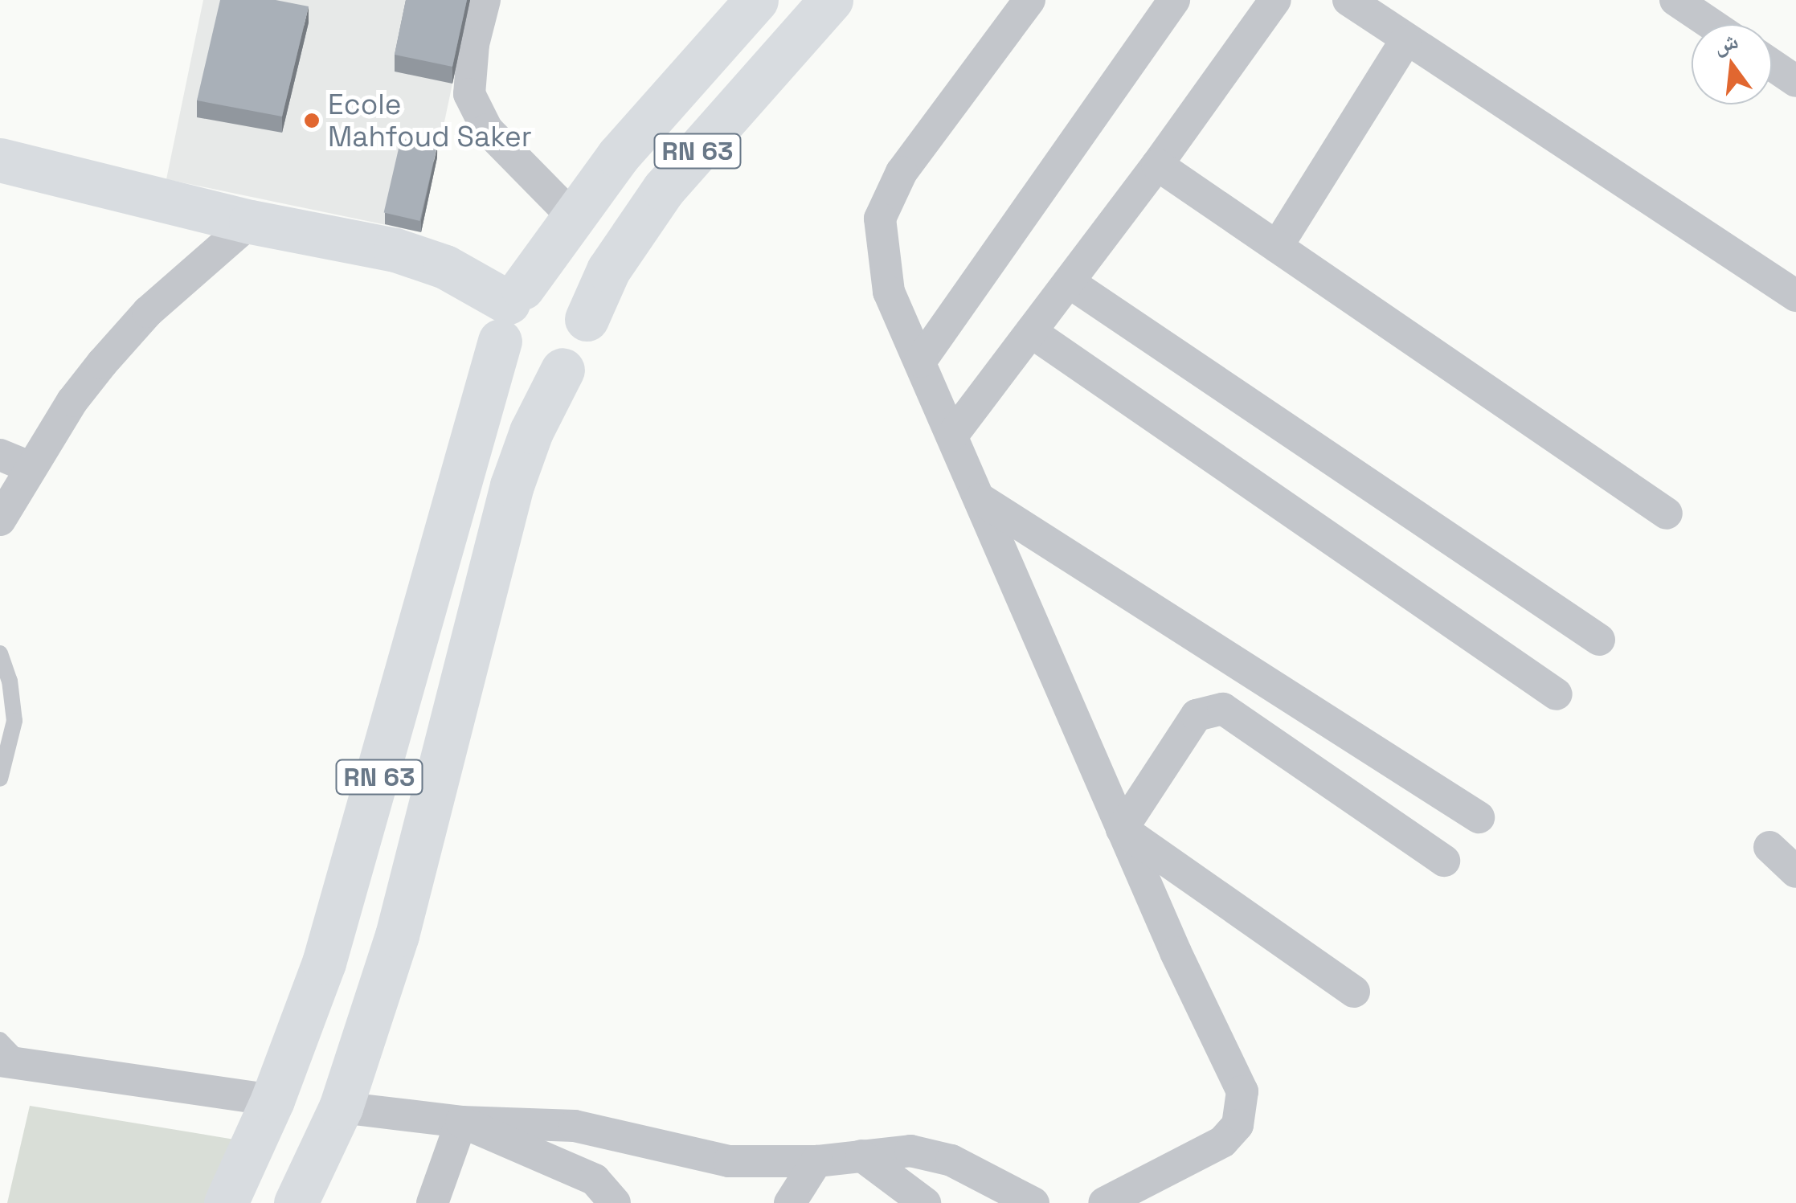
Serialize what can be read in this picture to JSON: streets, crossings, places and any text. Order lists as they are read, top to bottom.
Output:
{
  "streets": {
    "main road": ["RN 63"]
  },
  "places": ["Ecole Mahfoud Saker"],
  "north": "top"
}
